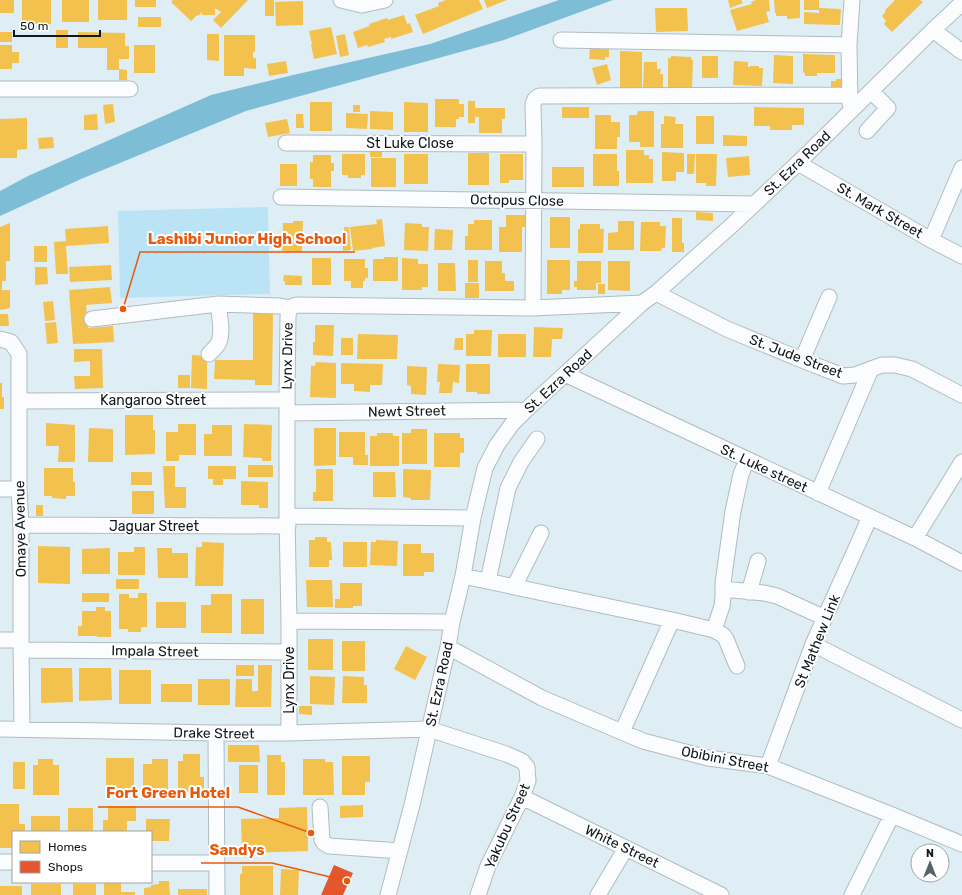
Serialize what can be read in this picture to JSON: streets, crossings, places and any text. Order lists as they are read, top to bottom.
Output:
{
  "streets": {
    "street": [
      "St Luke Close",
      "St. Ezra Road",
      "Octopus Close",
      "St. Mark Street",
      "Lynx Drive",
      "St. Jude Street",
      "Kangaroo Street",
      "Newt Street",
      "St. Luke street",
      "Jaguar Street",
      "Omaye Avenue",
      "St Mathew Link",
      "Impala Street",
      "Drake Street",
      "Obibini Street",
      "Yakubu Street",
      "White Street"
    ]
  },
  "crossings": [
    ["St. Ezra Road", "Octopus Close"],
    ["St. Ezra Road", "St. Mark Street"],
    ["St. Ezra Road", "Lynx Drive"],
    ["St. Ezra Road", "St. Jude Street"],
    ["St. Ezra Road", "Newt Street"],
    ["St. Ezra Road", "St. Luke street"],
    ["St. Ezra Road", "Jaguar Street"],
    ["St. Ezra Road", "Drake Street"],
    ["St. Ezra Road", "Obibini Street"],
    ["St. Ezra Road", "Yakubu Street"],
    ["Lynx Drive", "Kangaroo Street"],
    ["Lynx Drive", "Newt Street"],
    ["Lynx Drive", "Jaguar Street"],
    ["Lynx Drive", "Impala Street"],
    ["Lynx Drive", "Drake Street"],
    ["Kangaroo Street", "Newt Street"],
    ["Kangaroo Street", "Omaye Avenue"],
    ["St. Luke street", "St Mathew Link"],
    ["Jaguar Street", "Omaye Avenue"],
    ["Omaye Avenue", "Impala Street"],
    ["Omaye Avenue", "Drake Street"],
    ["St Mathew Link", "Obibini Street"],
    ["Drake Street", "Yakubu Street"],
    ["Yakubu Street", "White Street"]
  ],
  "places": ["Lashibi Junior High School", "Fort Green Hotel", "Sandys"],
  "legend": ["Homes", "Shops"],
  "scale_bar": "50 m",
  "north": "top"
}
